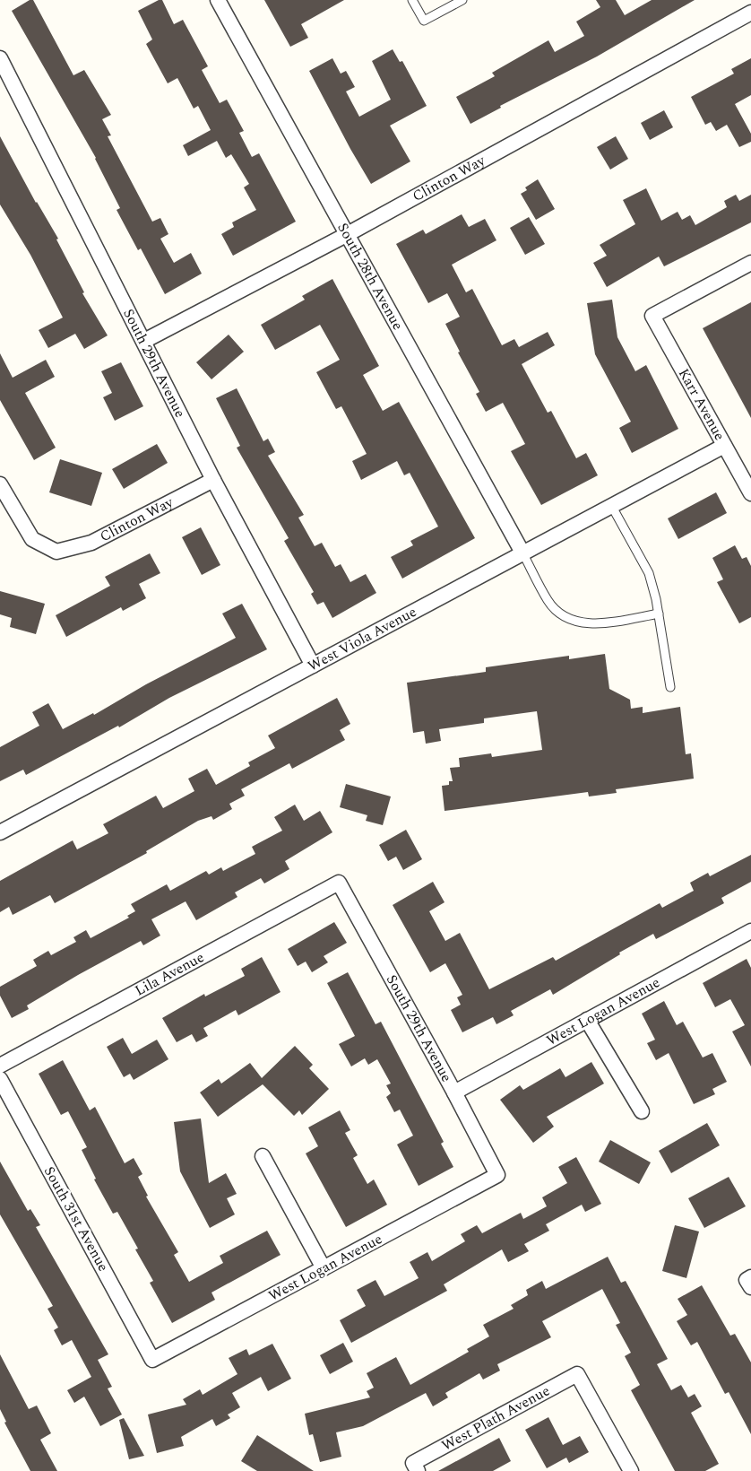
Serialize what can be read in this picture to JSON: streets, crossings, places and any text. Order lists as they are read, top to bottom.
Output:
{
  "streets": {
    "street": [
      "Clinton Way",
      "South 28th Avenue",
      "South 29th Avenue",
      "Karr Avenue",
      "West Viola Avenue",
      "Lila Avenue",
      "West Logan Avenue",
      "South 31st Avenue",
      "West Plath Avenue"
    ]
  },
  "crossings": [
    ["Clinton Way", "South 28th Avenue"],
    ["Clinton Way", "South 29th Avenue"],
    ["South 28th Avenue", "West Viola Avenue"],
    ["South 29th Avenue", "West Viola Avenue"],
    ["South 29th Avenue", "Lila Avenue"],
    ["South 29th Avenue", "West Logan Avenue"],
    ["Karr Avenue", "West Viola Avenue"],
    ["West Logan Avenue", "South 31st Avenue"]
  ]
}
